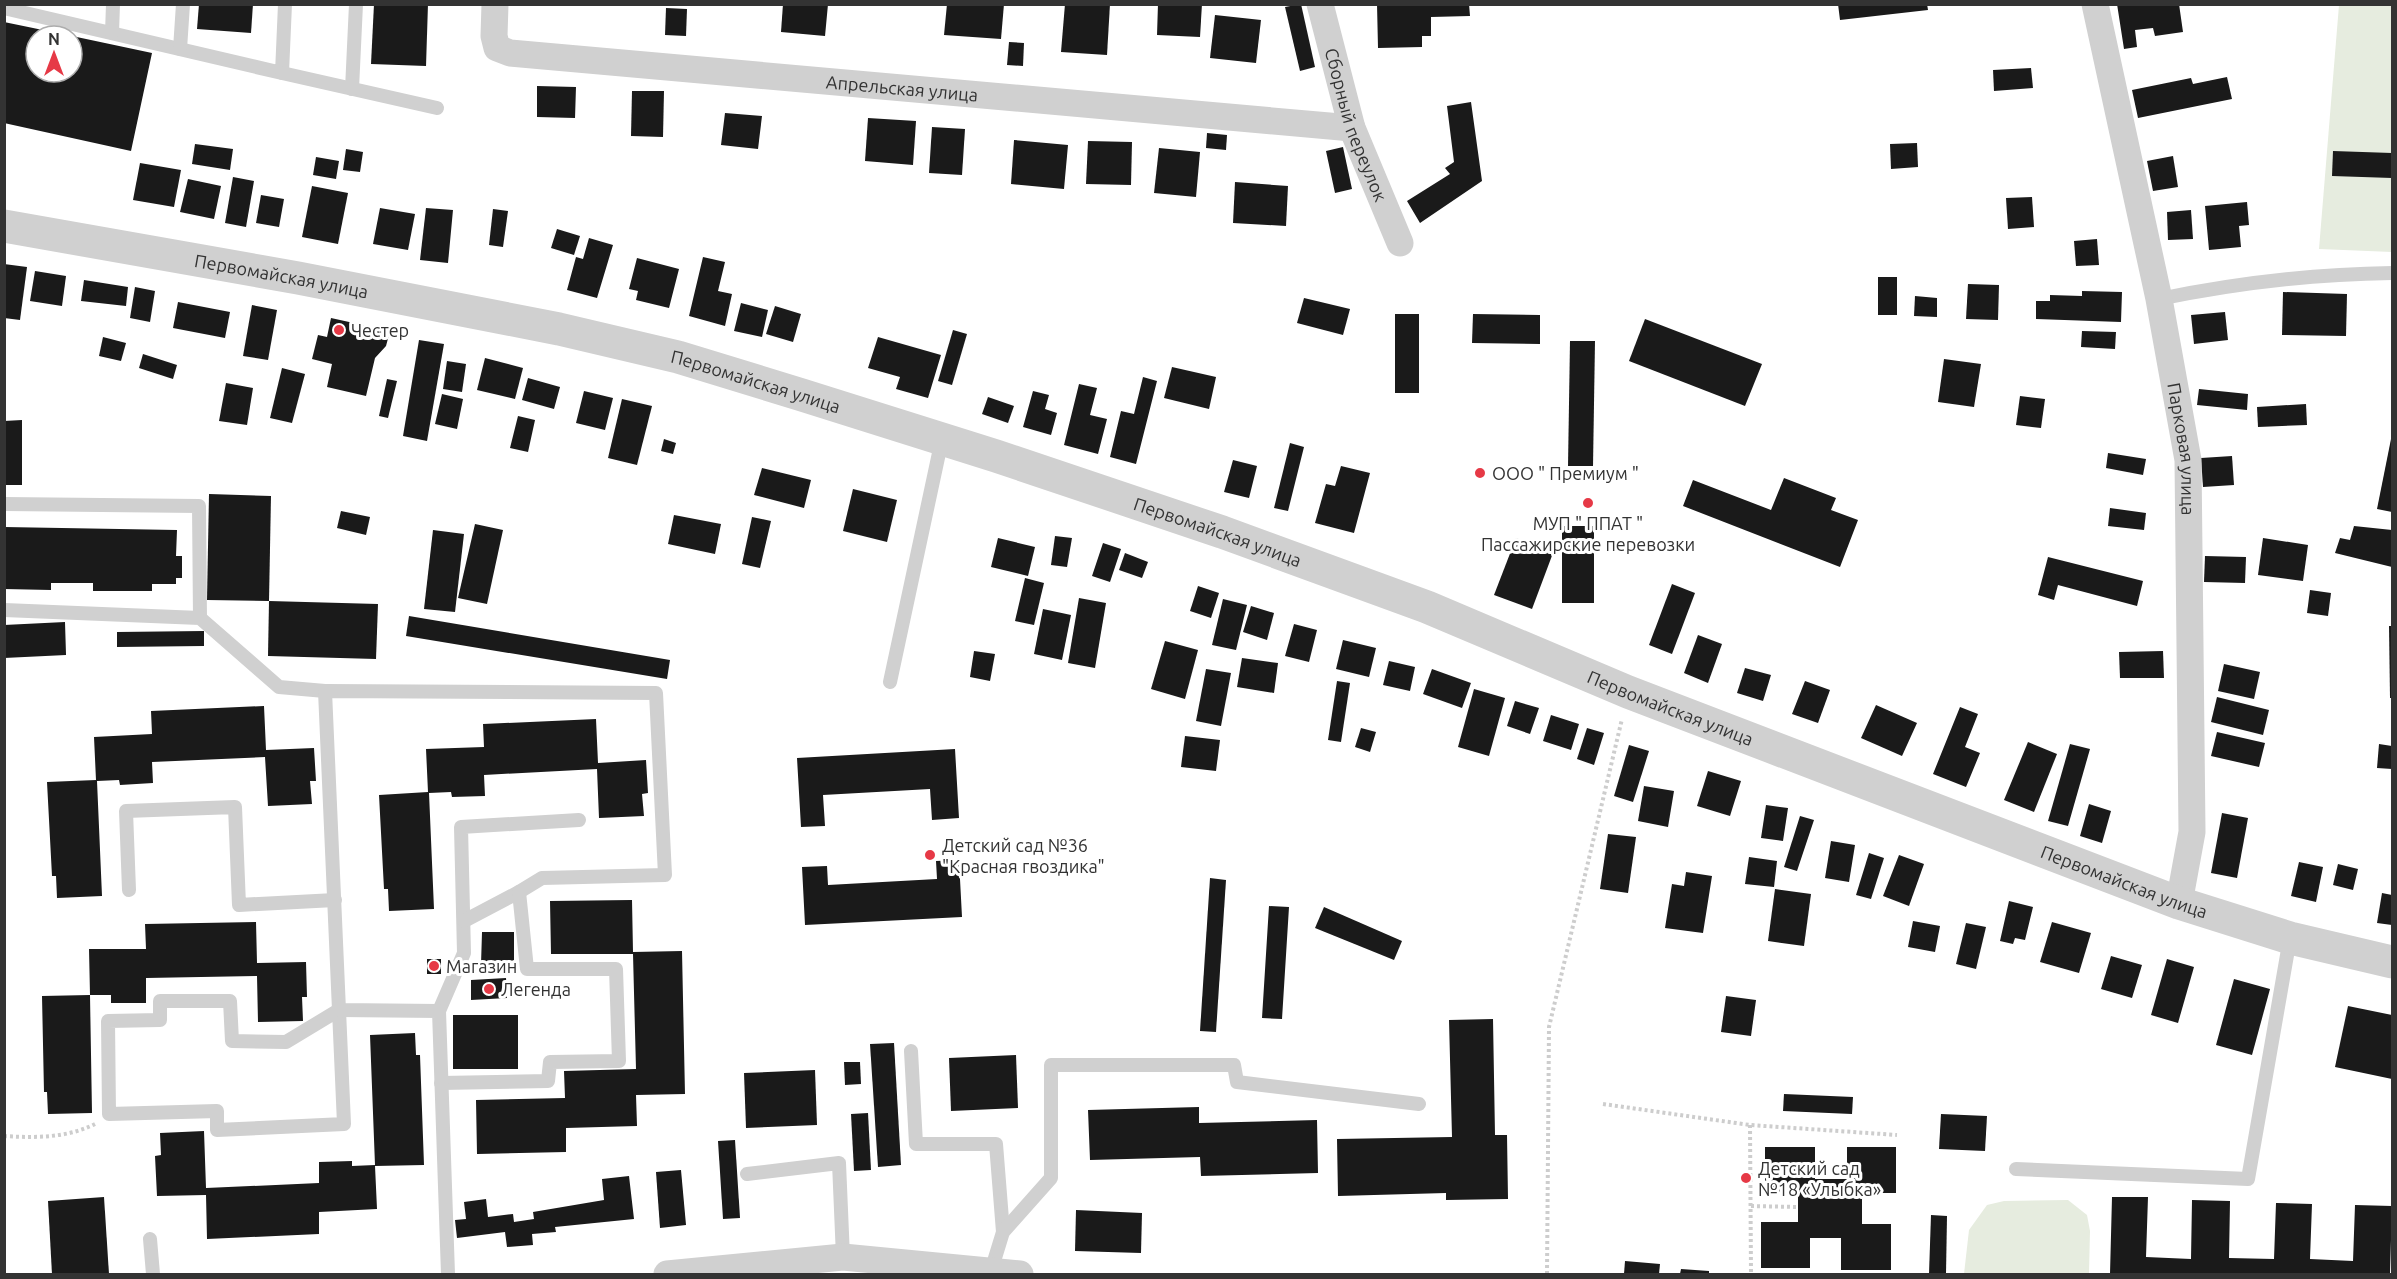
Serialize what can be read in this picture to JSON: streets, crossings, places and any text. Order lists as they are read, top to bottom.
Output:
{
  "streets": {
    "street": [
      "Апрельская улица",
      "Сборный переулок",
      "Первомайская улица",
      "Парковая улица"
    ]
  },
  "crossings": [
    ["Апрельская улица", "Сборный переулок"],
    ["Первомайская улица", "Парковая улица"]
  ],
  "places": [
    "Честер",
    "ООО \" Премиум \"",
    "МУП \" ППАТ \" Пассажирские перевозки",
    "Детский сад №36 \"Красная гвоздика\"",
    "Магазин",
    "Легенда",
    "Детский сад №18 «Улыбка»"
  ],
  "north": "top"
}
